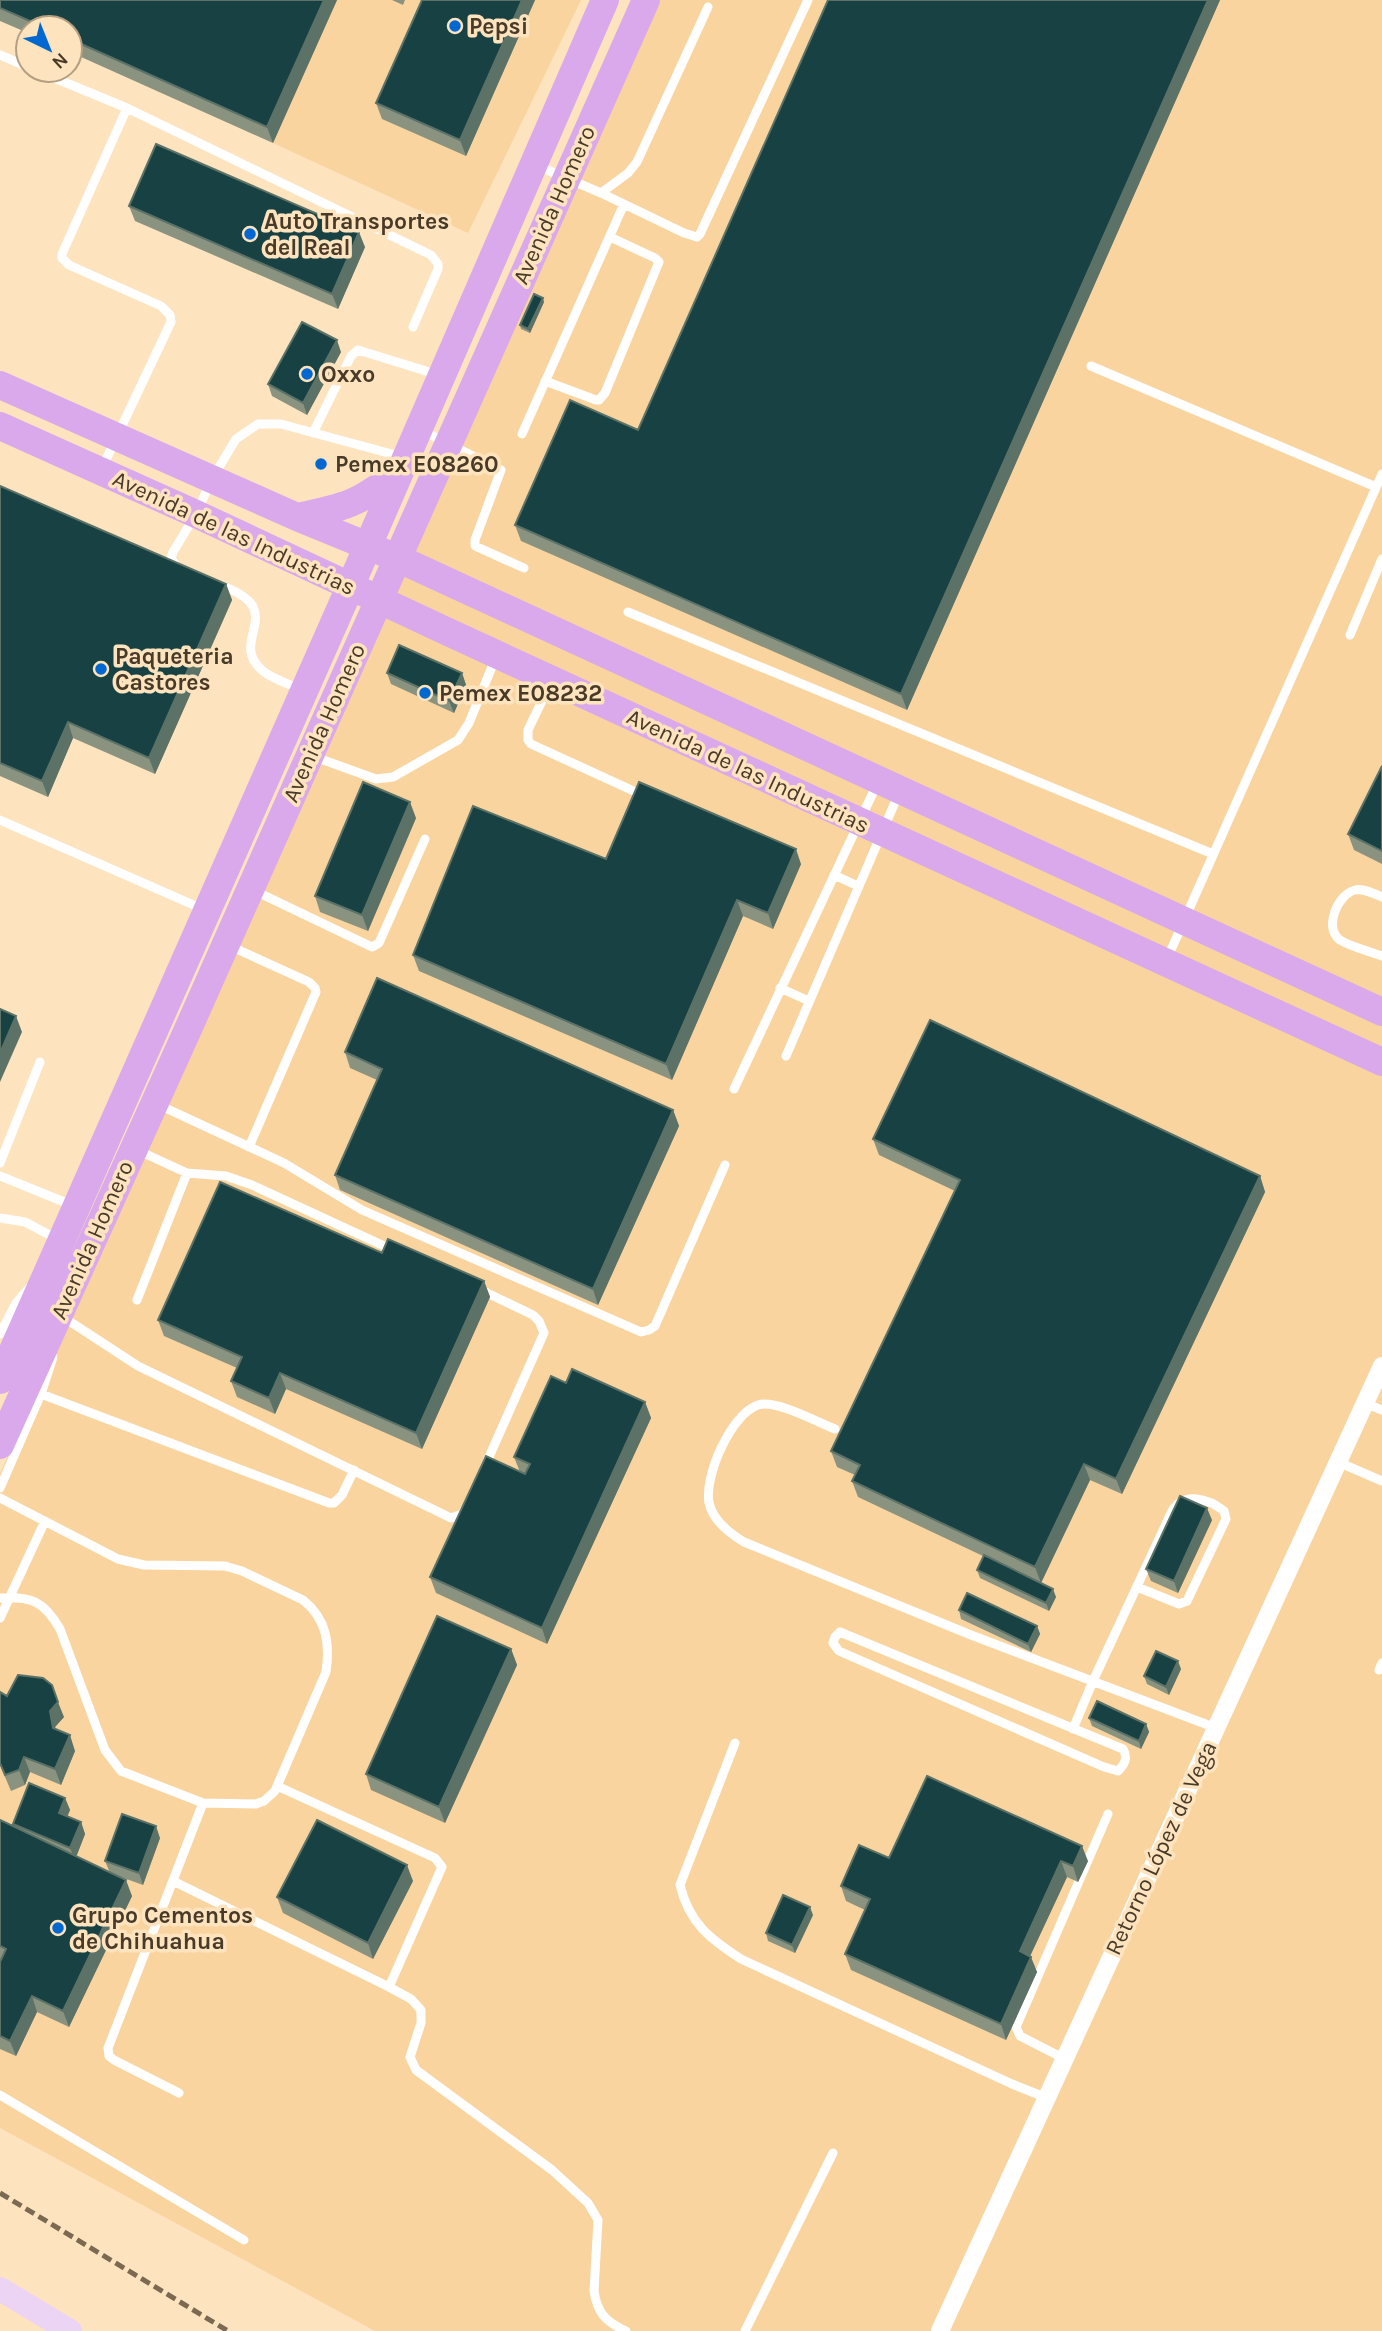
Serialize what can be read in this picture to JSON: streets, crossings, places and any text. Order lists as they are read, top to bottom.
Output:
{
  "streets": {
    "main road": ["Avenida Homero", "Avenida de las Industrias"],
    "street": ["Retorno López de Vega"]
  },
  "crossings": [
    ["Avenida Homero", "Avenida de las Industrias"]
  ],
  "places": [
    "Pepsi",
    "Auto Transportes del Real",
    "Oxxo",
    "Pemex E08260",
    "Paqueteria Castores",
    "Pemex E08232",
    "Grupo Cementos de Chihuahua"
  ],
  "north": "bottom right"
}
